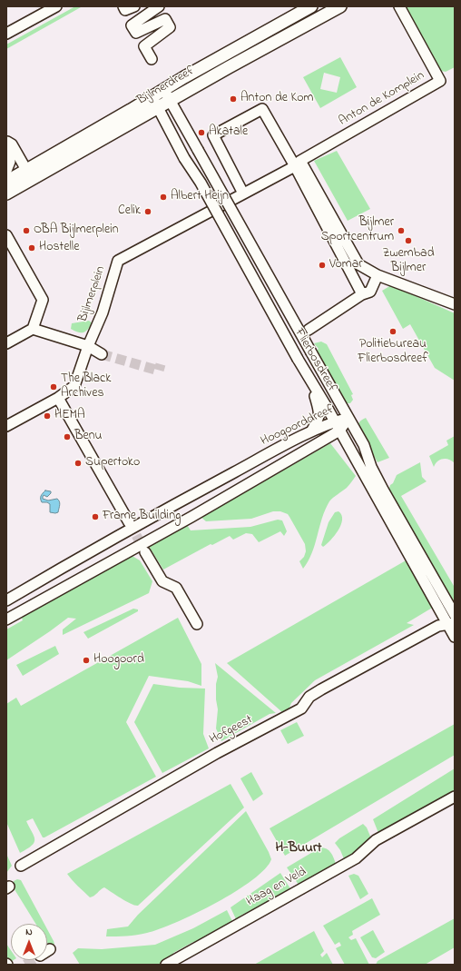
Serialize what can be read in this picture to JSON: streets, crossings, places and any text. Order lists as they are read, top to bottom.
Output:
{
  "streets": {
    "main road": ["Bijlmerdreef"],
    "street": [
      "Anton de Komplein",
      "Bijlmerplein",
      "Flierbosdreef",
      "Hoogoorddreef",
      "Hofgeest",
      "Haag en Veld"
    ]
  },
  "crossings": [
    ["Bijlmerdreef", "Flierbosdreef"],
    ["Anton de Komplein", "Bijlmerplein"],
    ["Flierbosdreef", "Hoogoorddreef"],
    ["Flierbosdreef", "Hofgeest"]
  ],
  "districts": ["H-Buurt"],
  "places": [
    "Anton de Kom",
    "Akatale",
    "Albert Heijn",
    "Celik",
    "OBA Bijlmerplein",
    "Bijlmer Sportcentrum",
    "Zwembad Bijlmer",
    "Hostelle",
    "Vomar",
    "Politiebureau Flierbosdreef",
    "The Black Archives",
    "HEMA",
    "Benu",
    "Supertoko",
    "Frame Building",
    "Hoogoord"
  ],
  "north": "top"
}
